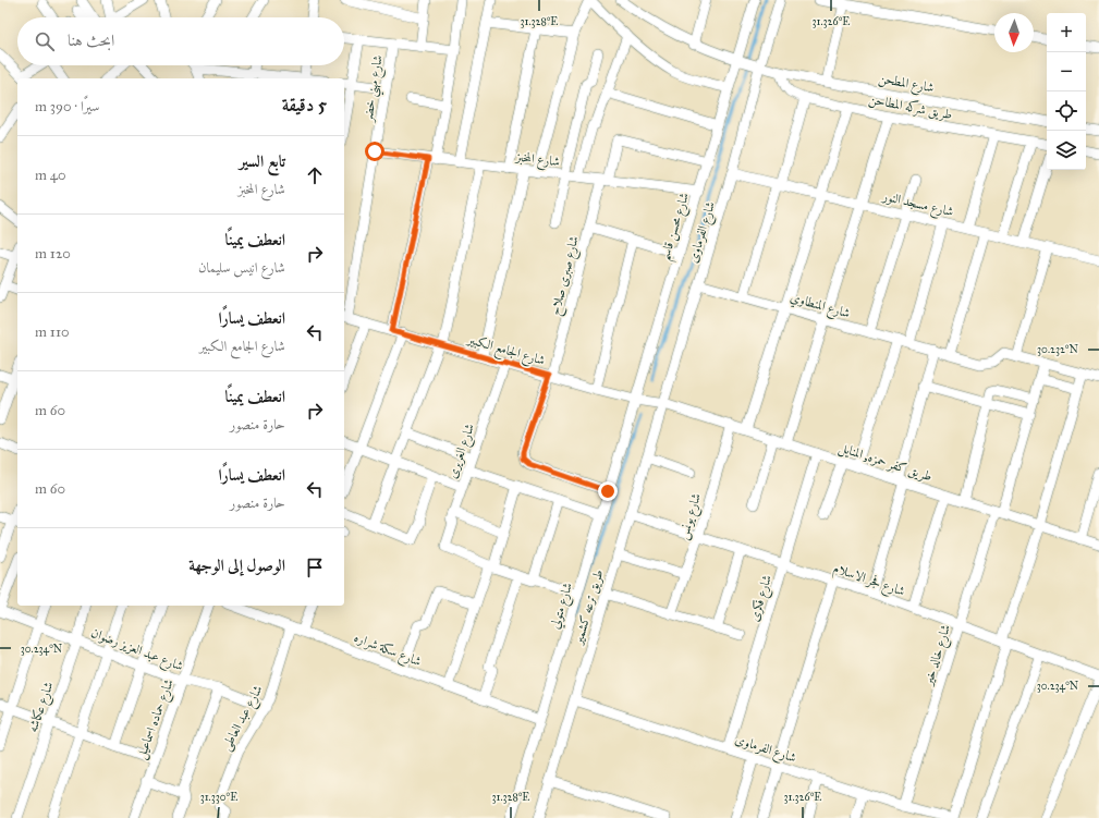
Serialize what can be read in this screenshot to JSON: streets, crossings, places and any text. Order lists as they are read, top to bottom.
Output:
{
  "streets": {
    "street": [
      "شارع المطحن",
      "شارع مهني خضر",
      "طريق شركه المطاحن",
      "شارع المخبز",
      "شارع مسجد النور",
      "شارع محسن قاسم",
      "شارع الفرماوى",
      "شارع صبرى صلاح",
      "شارع المنطاوي",
      "شارع الجامع الكبير",
      "شارع الغريرى",
      "طريق كفر حمزه, المنايل",
      "شارع يونس",
      "شارع فجر الاسلام",
      "شارع فكرى",
      "شارع متولي",
      "طريق ترعه كشمير",
      "شارع عبد العزيز رضوان",
      "شارع سكة شراره",
      "شارع خالد خير",
      "شارع عكاشه",
      "شارع عبد العاطى",
      "شارع حماده اسماعيل"
    ]
  },
  "crossings": [
    ["شارع المطحن", "طريق شركه المطاحن"],
    ["شارع المطحن", "شارع محسن قاسم"],
    ["شارع المطحن", "شارع الفرماوى"],
    ["شارع مهني خضر", "شارع المخبز"],
    ["شارع مهني خضر", "شارع الجامع الكبير"],
    ["شارع المخبز", "شارع محسن قاسم"],
    ["شارع المخبز", "شارع صبرى صلاح"],
    ["شارع مسجد النور", "شارع الفرماوى"],
    ["شارع محسن قاسم", "شارع صبرى صلاح"],
    ["شارع محسن قاسم", "شارع الجامع الكبير"],
    ["شارع محسن قاسم", "شارع متولي"],
    ["شارع الفرماوى", "شارع المنطاوي"],
    ["شارع الفرماوى", "شارع الجامع الكبير"],
    ["شارع الفرماوى", "طريق كفر حمزه, المنايل"],
    ["شارع الفرماوى", "شارع فكرى"],
    ["شارع الفرماوى", "طريق ترعه كشمير"],
    ["شارع الفرماوى", "شارع خالد خير"],
    ["شارع صبرى صلاح", "شارع الجامع الكبير"],
    ["شارع صبرى صلاح", "شارع متولي"],
    ["شارع الجامع الكبير", "شارع الغريرى"],
    ["شارع الجامع الكبير", "طريق كفر حمزه, المنايل"],
    ["شارع الجامع الكبير", "شارع متولي"],
    ["شارع الجامع الكبير", "طريق ترعه كشمير"],
    ["طريق كفر حمزه, المنايل", "شارع يونس"],
    ["طريق كفر حمزه, المنايل", "شارع فكرى"],
    ["طريق كفر حمزه, المنايل", "طريق ترعه كشمير"],
    ["طريق كفر حمزه, المنايل", "شارع خالد خير"],
    ["شارع يونس", "شارع فجر الاسلام"],
    ["شارع فجر الاسلام", "شارع فكرى"],
    ["شارع فجر الاسلام", "طريق ترعه كشمير"],
    ["شارع فجر الاسلام", "شارع خالد خير"],
    ["شارع متولي", "شارع سكة شراره"],
    ["شارع عبد العزيز رضوان", "شارع عكاشه"],
    ["شارع عبد العزيز رضوان", "شارع عبد العاطى"],
    ["شارع عبد العزيز رضوان", "شارع حماده اسماعيل"],
    ["شارع سكة شراره", "شارع عبد العاطى"]
  ],
  "north": "bottom",
  "page": {
    "map_buttons": ["+", "−"],
    "search": "ابحث هنا",
    "heading": ["5 دقيقة", "سيرًا · 390 m"],
    "list": [
      ["تابع السير", "شارع المخبز", "40 m"],
      ["انعطف يمينًا", "شارع انيس سليمان", "120 m"],
      ["انعطف يسارًا", "شارع الجامع الكبير", "110 m"],
      ["انعطف يمينًا", "حارة منصور", "60 m"],
      ["انعطف يسارًا", "حارة منصور", "60 m"],
      "الوصول إلى الوجهة"
    ]
  },
  "coordinates": [
    "31.328°E",
    "31.326°E",
    "30.232°N",
    "30.234°N",
    "31.330°E"
  ]
}
